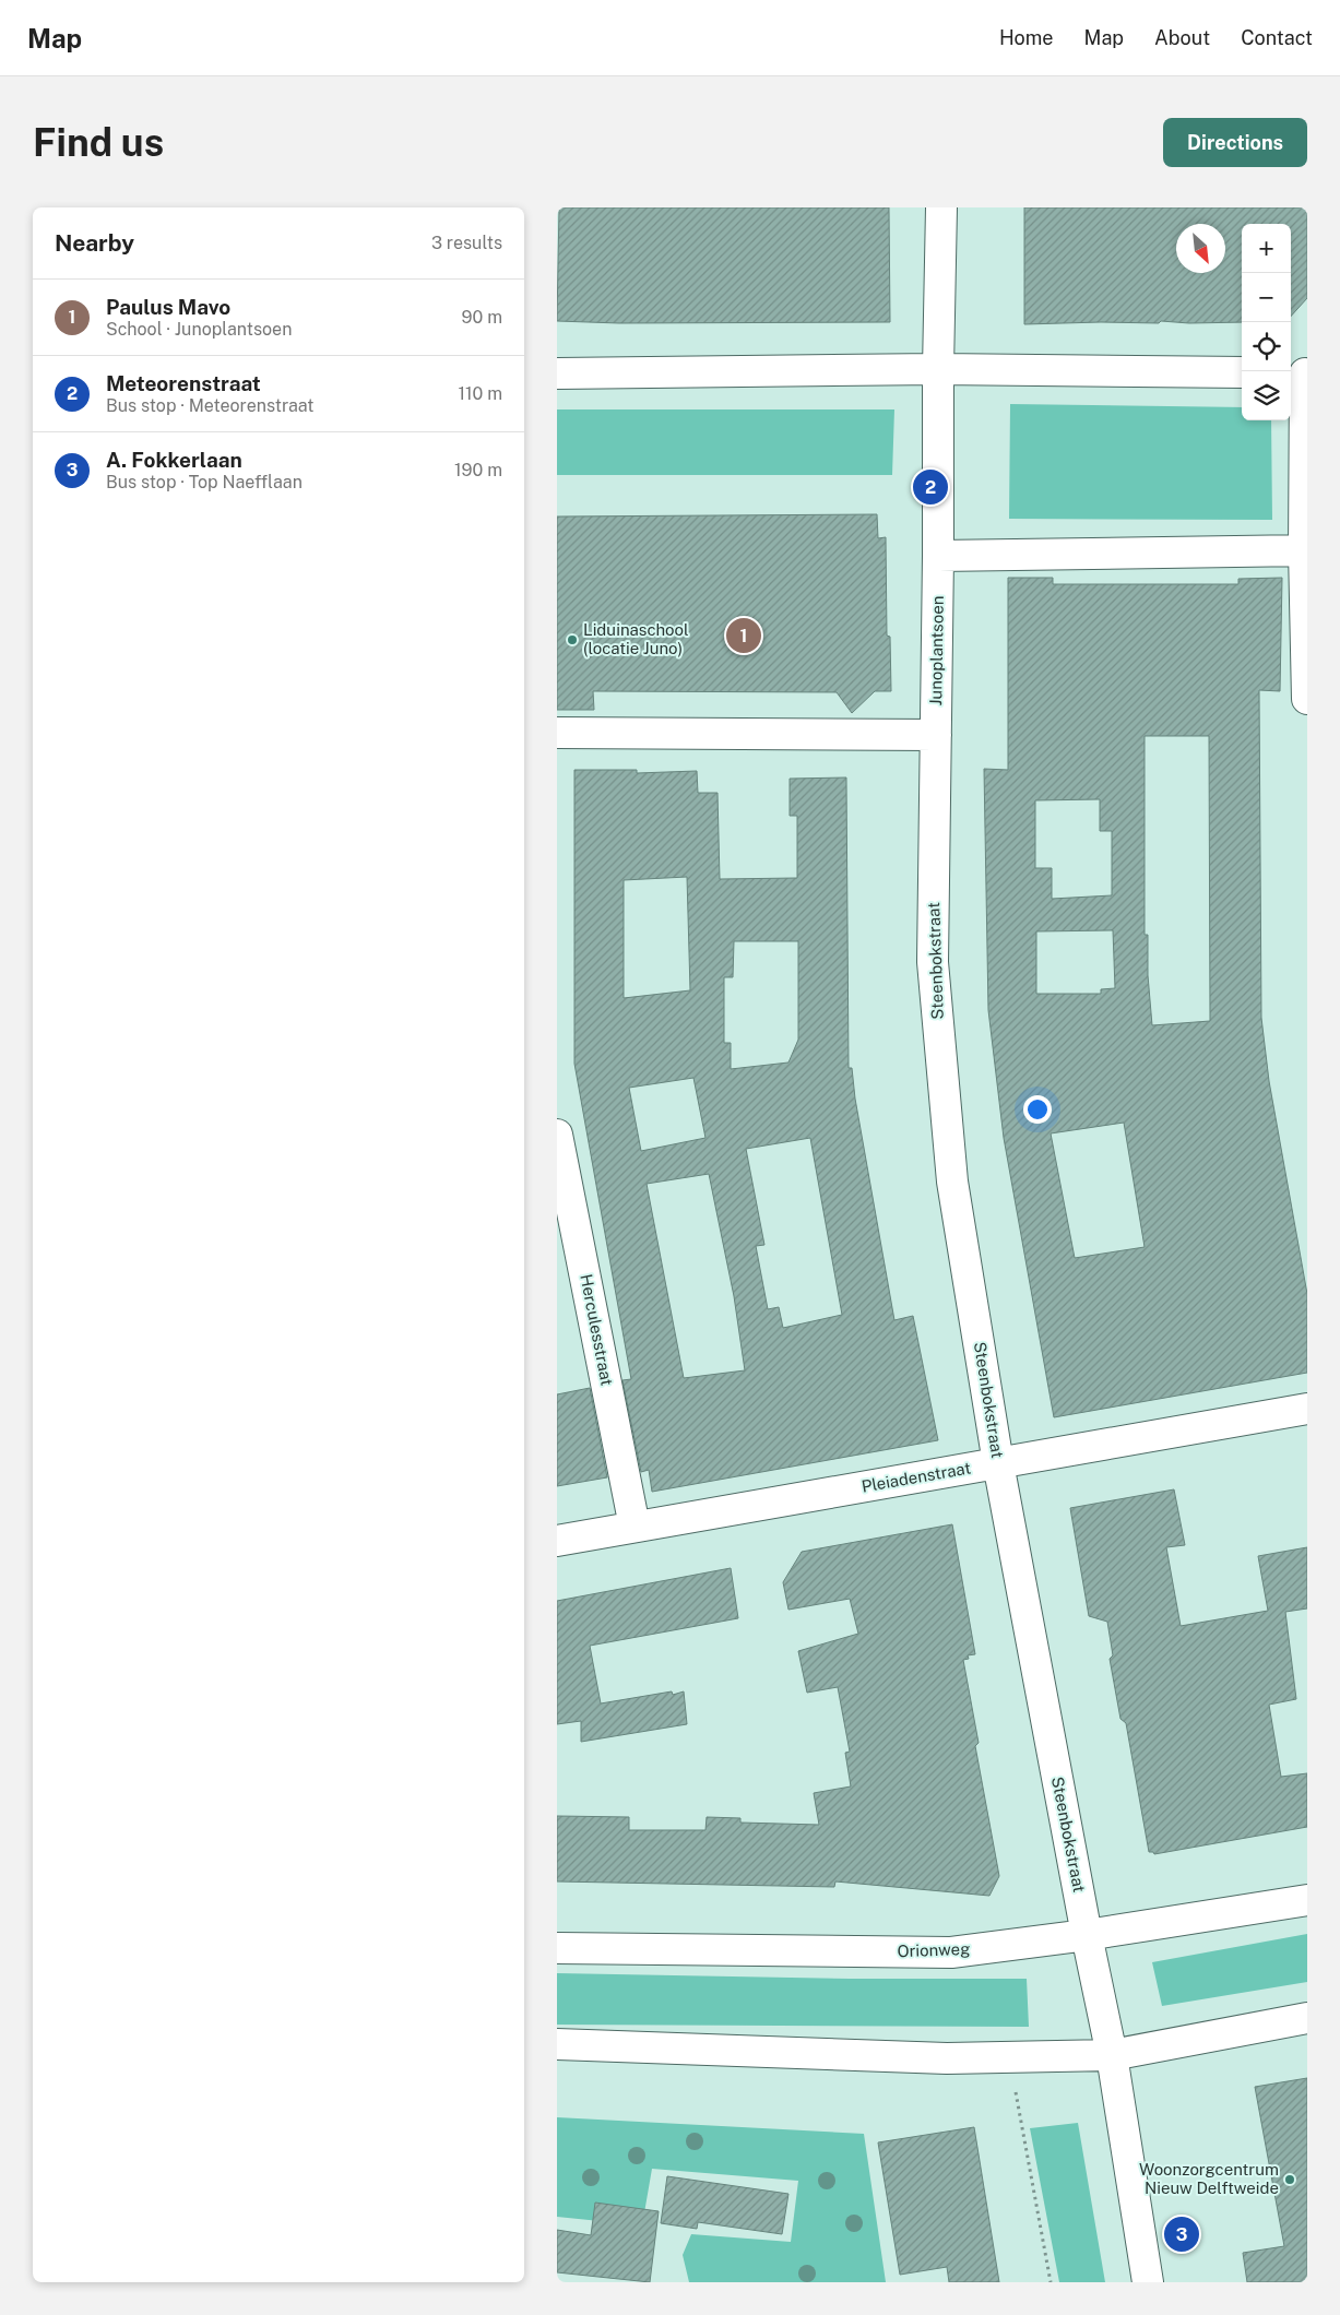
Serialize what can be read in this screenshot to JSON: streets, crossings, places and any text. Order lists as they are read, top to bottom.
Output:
{
  "streets": {
    "street": [
      "Junoplantsoen",
      "Steenbokstraat",
      "Herculesstraat",
      "Pleiadenstraat",
      "Orionweg"
    ]
  },
  "crossings": [
    ["Junoplantsoen", "Steenbokstraat"],
    ["Steenbokstraat", "Pleiadenstraat"],
    ["Steenbokstraat", "Orionweg"],
    ["Herculesstraat", "Pleiadenstraat"]
  ],
  "places": ["Liduinaschool (locatie Juno)", "Woonzorgcentrum Nieuw Delftweide"],
  "north": "bottom right",
  "page": {
    "header": "Map",
    "nav": [
      "Home",
      "Map",
      "About",
      "Contact"
    ],
    "buttons": "Directions",
    "title": "Find us",
    "heading": ["Nearby", "3 results"],
    "map_buttons": ["+", "−"],
    "list": [
      {
        "mark": "1",
        "name": "Paulus Mavo",
        "note": "School · Junoplantsoen",
        "value": "90 m"
      },
      {
        "mark": "2",
        "name": "Meteorenstraat",
        "note": "Bus stop · Meteorenstraat",
        "value": "110 m"
      },
      {
        "mark": "3",
        "name": "A. Fokkerlaan",
        "note": "Bus stop · Top Naefflaan",
        "value": "190 m"
      }
    ],
    "pins": ["2", "1", "3"]
  }
}
